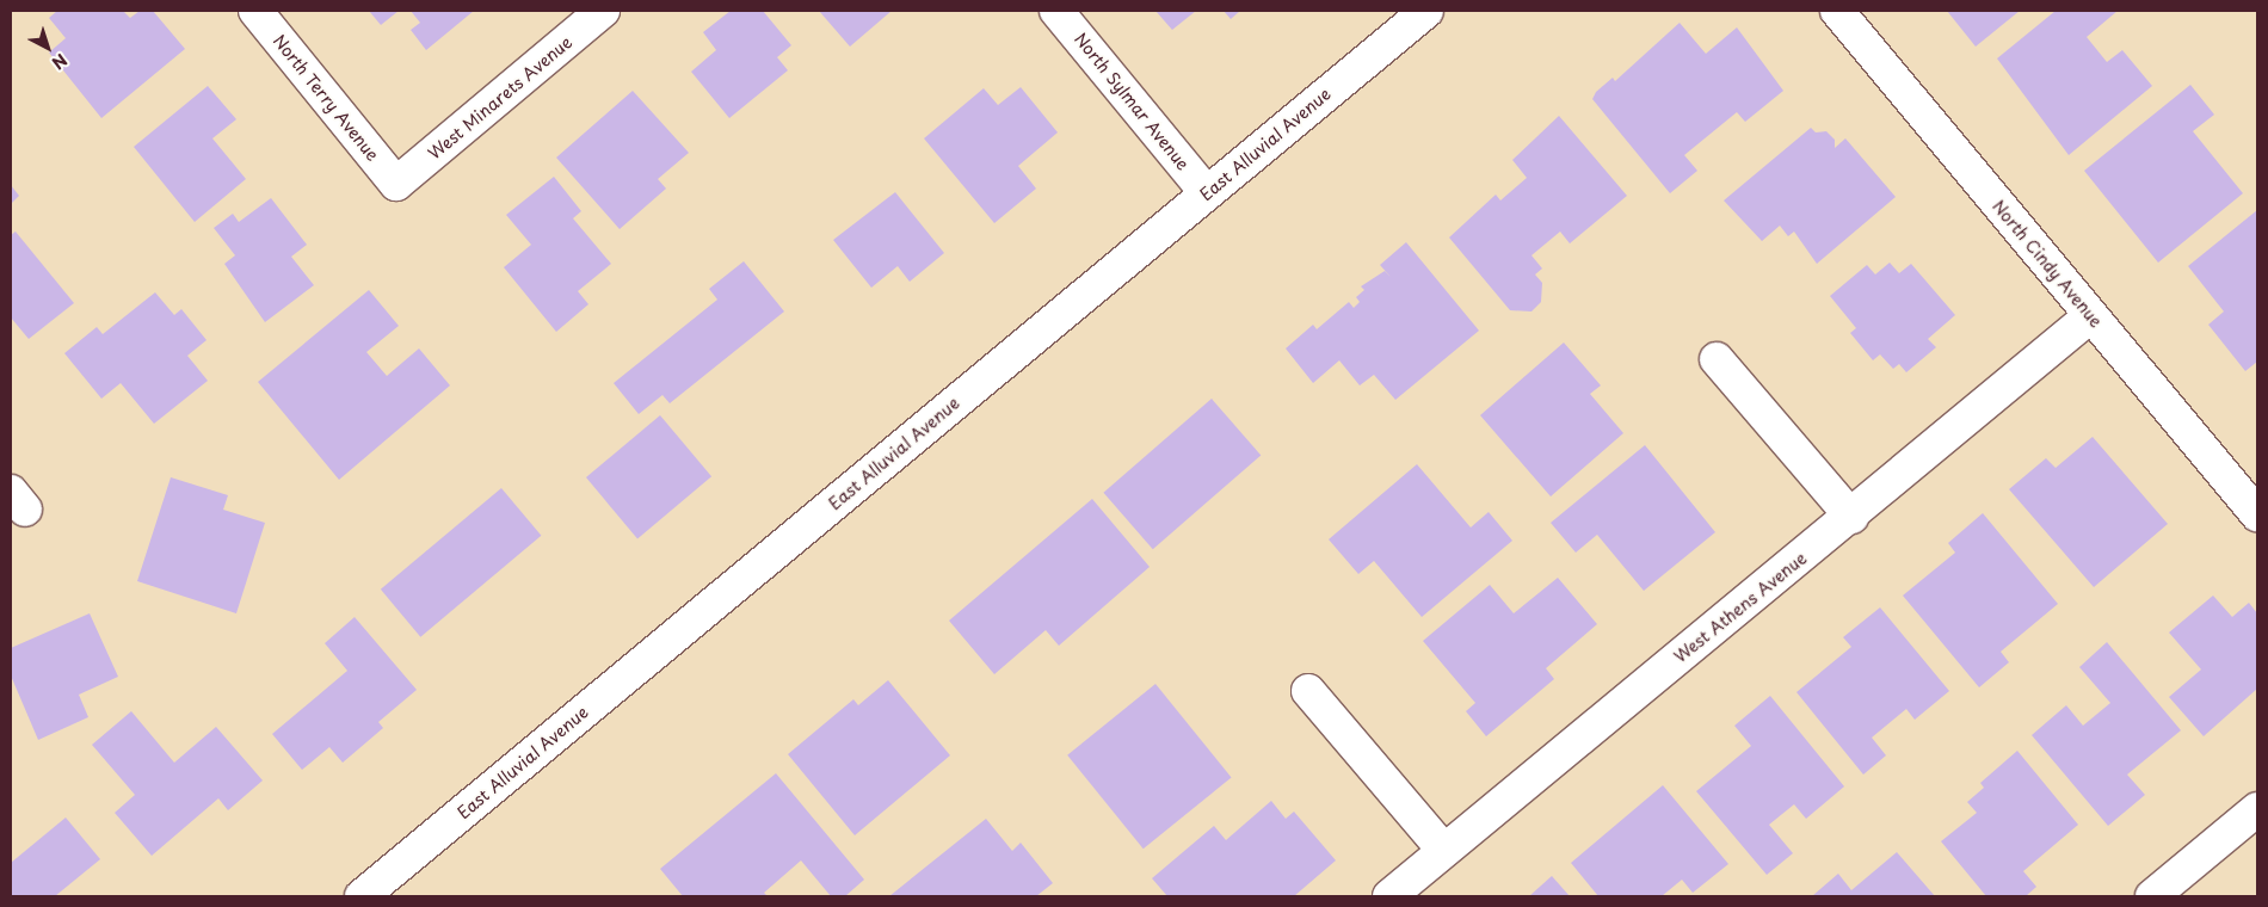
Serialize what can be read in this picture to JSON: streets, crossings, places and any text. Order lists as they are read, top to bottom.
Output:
{
  "streets": {
    "street": [
      "North Terry Avenue",
      "West Minarets Avenue",
      "North Sylmar Avenue",
      "East Alluvial Avenue",
      "North Cindy Avenue",
      "West Athens Avenue"
    ]
  },
  "crossings": [
    ["North Terry Avenue", "West Minarets Avenue"],
    ["North Sylmar Avenue", "East Alluvial Avenue"],
    ["North Cindy Avenue", "West Athens Avenue"]
  ],
  "north": "bottom right"
}
